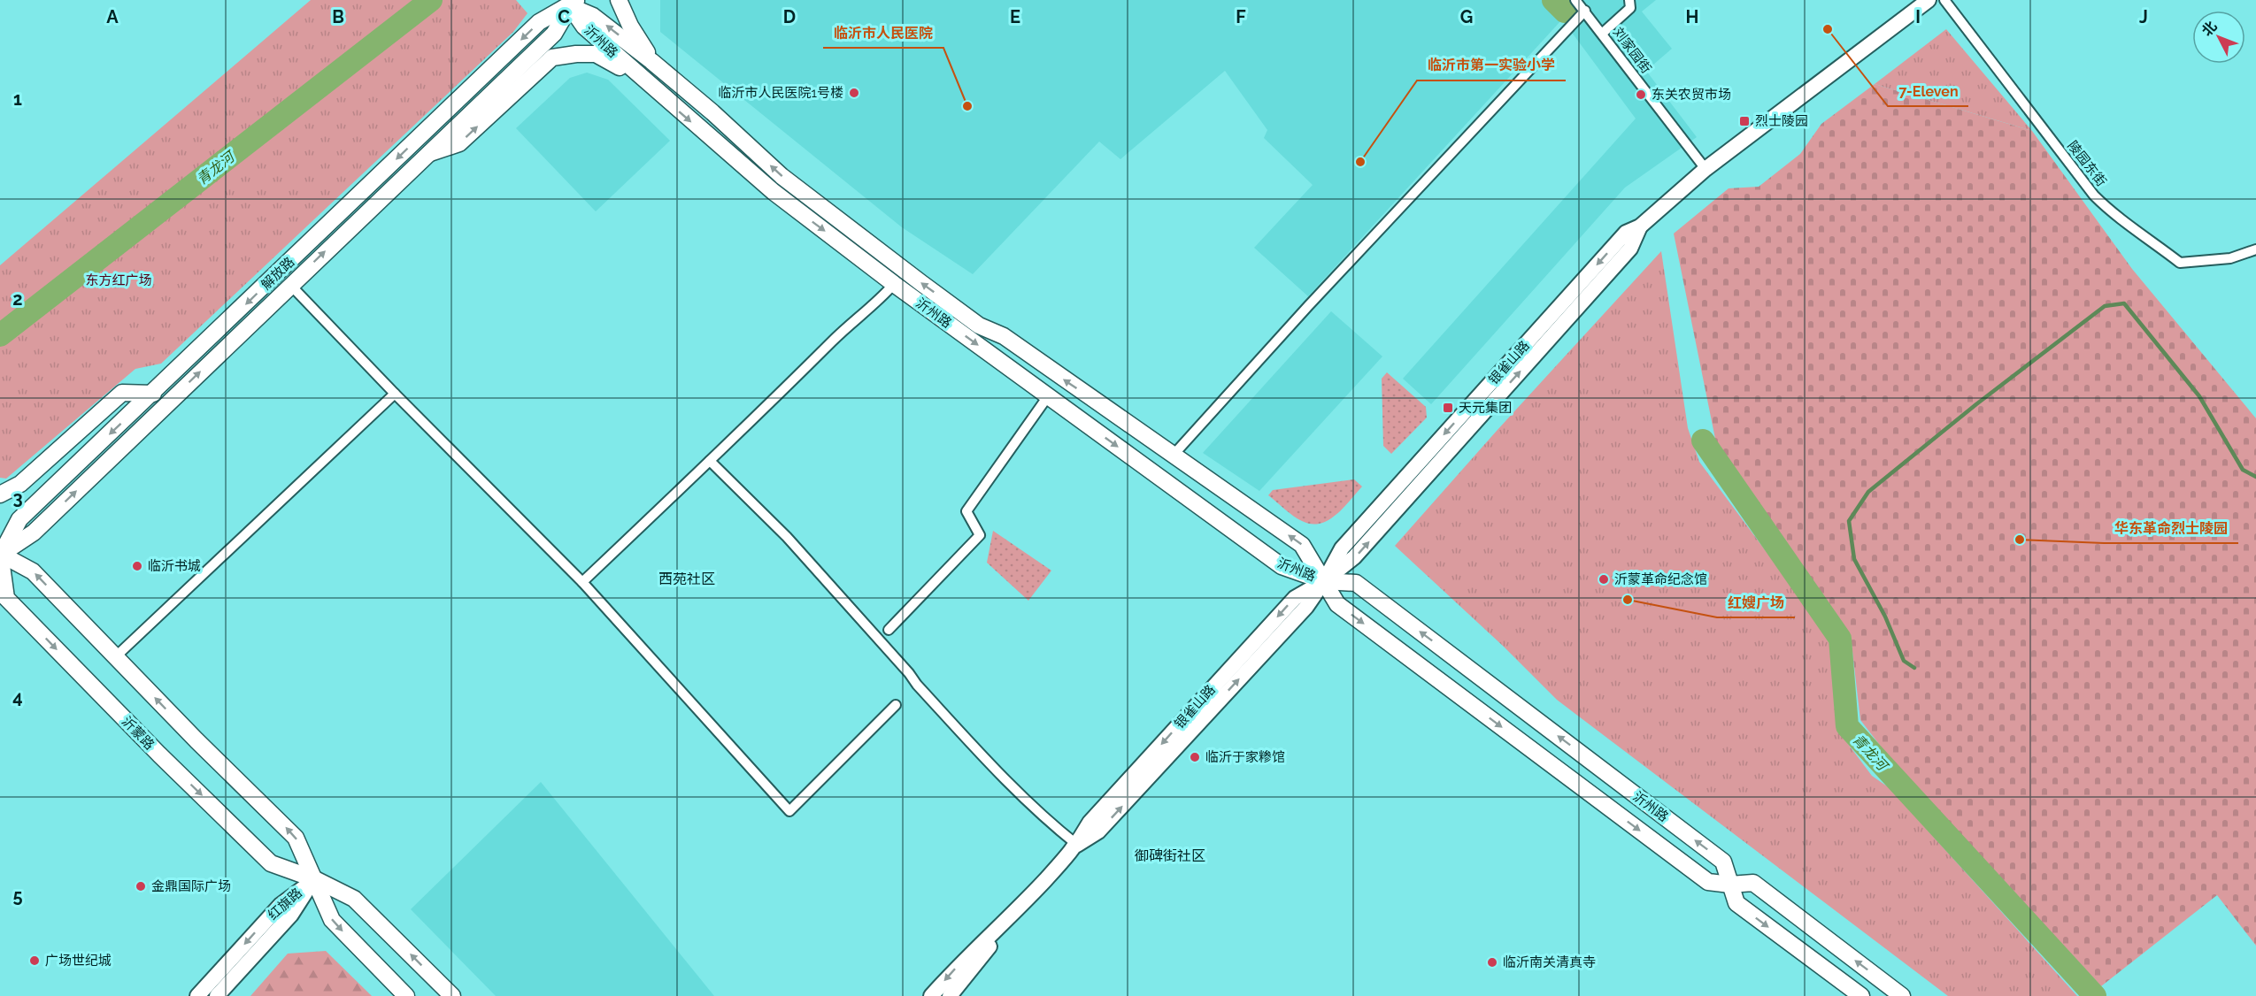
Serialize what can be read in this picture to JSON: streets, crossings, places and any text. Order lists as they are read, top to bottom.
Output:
{
  "streets": {
    "main road": [
      "沂州路",
      "解放路",
      "银雀山路",
      "沂蒙路",
      "红旗路"
    ],
    "street": ["刘家园街", "陵园东街"]
  },
  "crossings": [
    ["沂州路", "解放路"],
    ["沂州路", "银雀山路"],
    ["刘家园街", "银雀山路"],
    ["解放路", "沂蒙路"],
    ["沂蒙路", "红旗路"]
  ],
  "districts": ["西苑社区", "御碑街社区"],
  "water": ["青龙河"],
  "parks": ["东方红广场"],
  "places": {
    "other": [
      "7-Eleven",
      "临沂市人民医院1号楼",
      "东关农贸市场",
      "临沂市人民医院",
      "临沂市第一实验小学",
      "华东革命烈士陵园",
      "临沂书城",
      "沂蒙革命纪念馆",
      "红嫂广场",
      "临沂于家糁馆",
      "金鼎国际广场",
      "广场世纪城",
      "临沂南关清真寺"
    ],
    "transit": ["烈士陵园", "天元集团"]
  },
  "north": "top left",
  "grid": {
    "columns": [
      "A",
      "B",
      "C",
      "D",
      "E",
      "F",
      "G",
      "H",
      "I",
      "J"
    ],
    "rows": [
      "1",
      "2",
      "3",
      "4",
      "5"
    ]
  }
}
